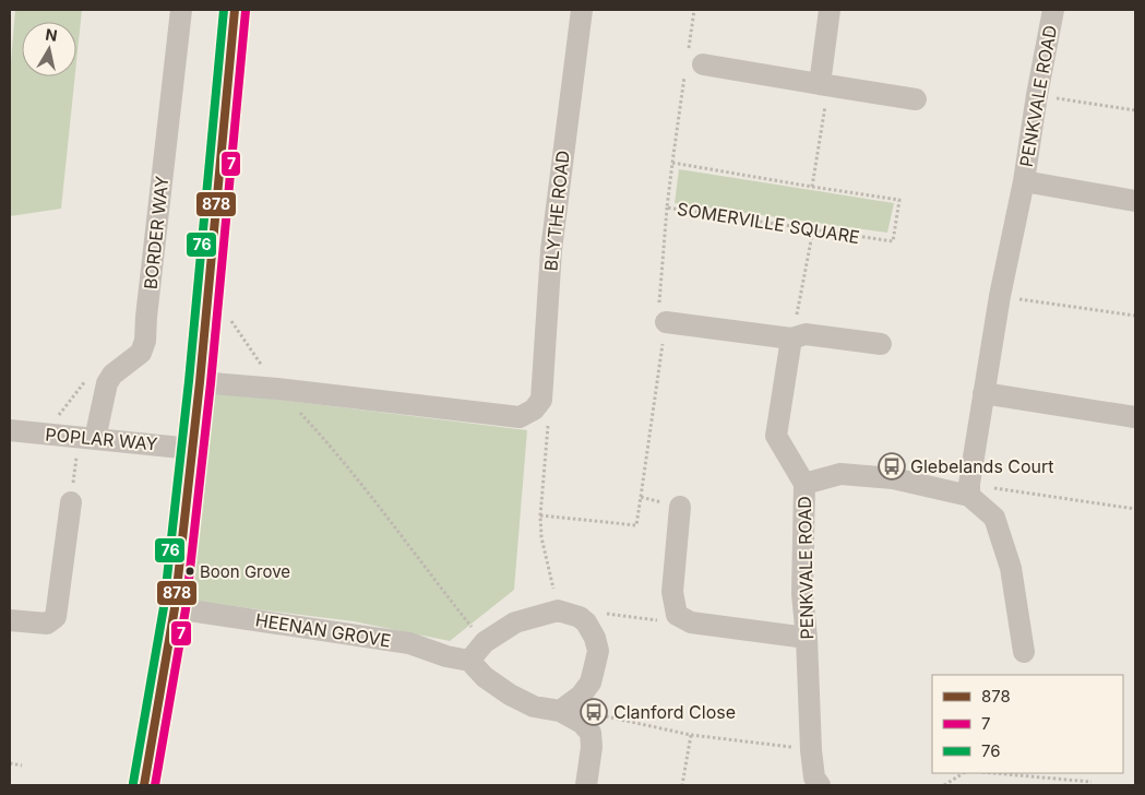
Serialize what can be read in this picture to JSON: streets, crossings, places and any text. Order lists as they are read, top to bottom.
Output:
{
  "streets": {
    "street": [
      "PENKVALE ROAD",
      "BLYTHE ROAD",
      "BORDER WAY",
      "POPLAR WAY",
      "HEENAN GROVE"
    ],
    "path": ["SOMERVILLE SQUARE"]
  },
  "crossings": [
    ["BORDER WAY", "POPLAR WAY"]
  ],
  "places": {
    "bus stop": ["Glebelands Court", "Clanford Close"],
    "other": ["Boon Grove"]
  },
  "lines": ["transit line 878", "transit line 76", "transit line 7"],
  "legend": ["878", "7", "76"],
  "north": "top"
}
